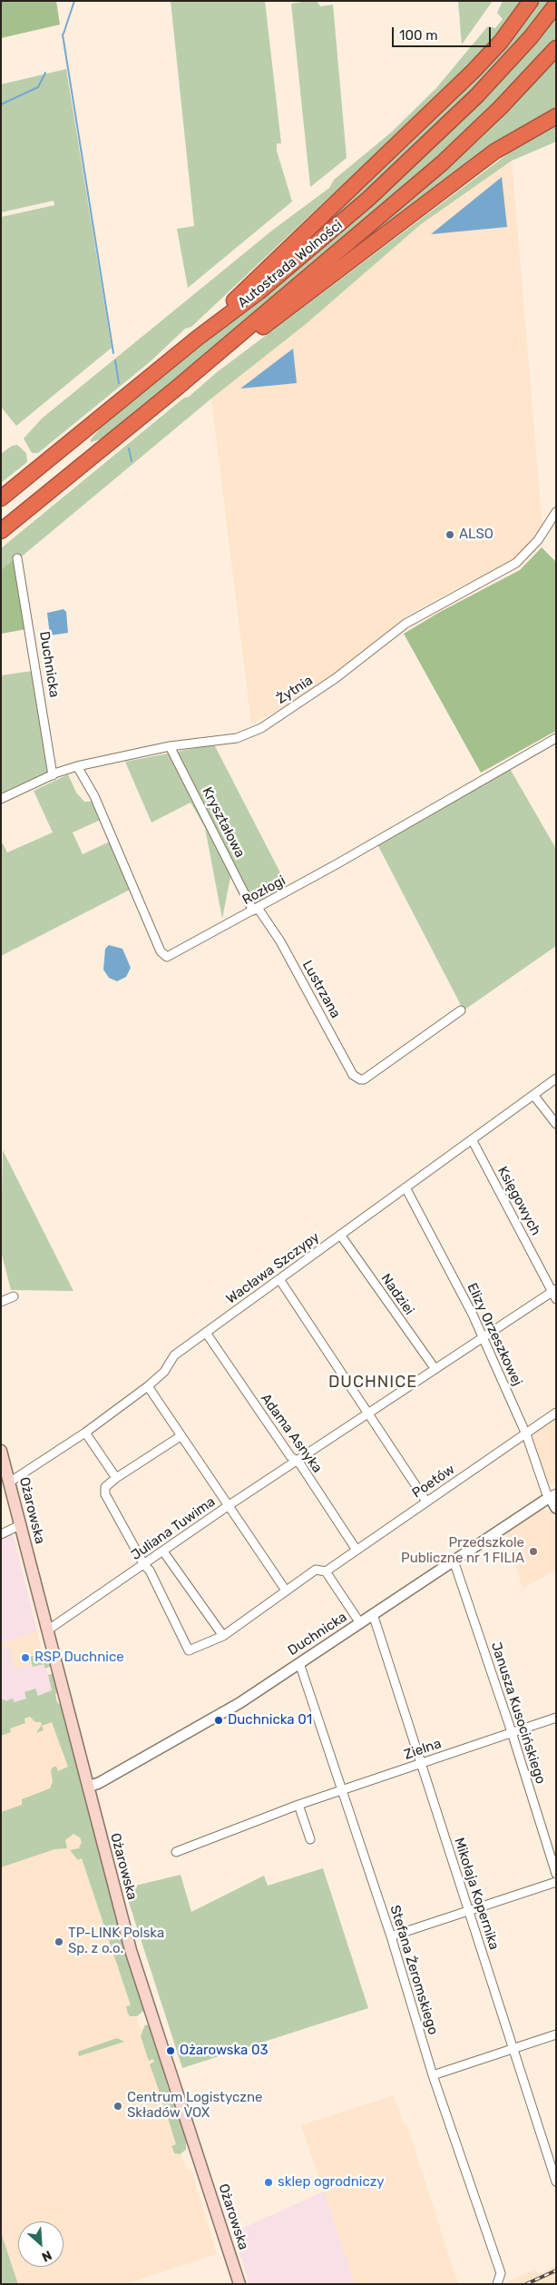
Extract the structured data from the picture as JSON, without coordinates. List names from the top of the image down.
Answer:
{
  "streets": {
    "highway": ["Autostrada Wolności"],
    "main road": ["Ożarowska"],
    "street": [
      "Duchnicka",
      "Żytnia",
      "Kryształowa",
      "Rozłogi",
      "Lustrzana",
      "Księgowych",
      "Wacława Szczypy",
      "Nadziei",
      "Elizy Orzeszkowej",
      "Adama Asnyka",
      "Poetów",
      "Juliana Tuwima",
      "Janusza Kusocińskiego",
      "Zielna",
      "Mikołaja Kopernika",
      "Stefana Żeromskiego"
    ]
  },
  "crossings": [
    ["Duchnicka", "Żytnia"],
    ["Duchnicka", "Elizy Orzeszkowej"],
    ["Duchnicka", "Ożarowska"],
    ["Duchnicka", "Janusza Kusocińskiego"],
    ["Duchnicka", "Mikołaja Kopernika"],
    ["Duchnicka", "Stefana Żeromskiego"],
    ["Żytnia", "Kryształowa"],
    ["Żytnia", "Rozłogi"],
    ["Kryształowa", "Rozłogi"],
    ["Kryształowa", "Lustrzana"],
    ["Rozłogi", "Lustrzana"],
    ["Księgowych", "Wacława Szczypy"],
    ["Wacława Szczypy", "Nadziei"],
    ["Wacława Szczypy", "Elizy Orzeszkowej"],
    ["Wacława Szczypy", "Adama Asnyka"],
    ["Wacława Szczypy", "Ożarowska"],
    ["Elizy Orzeszkowej", "Poetów"],
    ["Adama Asnyka", "Poetów"],
    ["Ożarowska", "Juliana Tuwima"],
    ["Janusza Kusocińskiego", "Zielna"],
    ["Zielna", "Mikołaja Kopernika"],
    ["Zielna", "Stefana Żeromskiego"]
  ],
  "districts": ["DUCHNICE"],
  "places": [
    "ALSO",
    "Przedszkole Publiczne nr 1 FILIA",
    "RSP Duchnice",
    "Duchnicka 01",
    "TP-LINK Polska Sp. z o.o.",
    "Ożarowska 03",
    "Centrum Logistyczne Składów VOX",
    "sklep ogrodniczy"
  ],
  "scale_bar": "100 m",
  "north": "bottom right"
}
